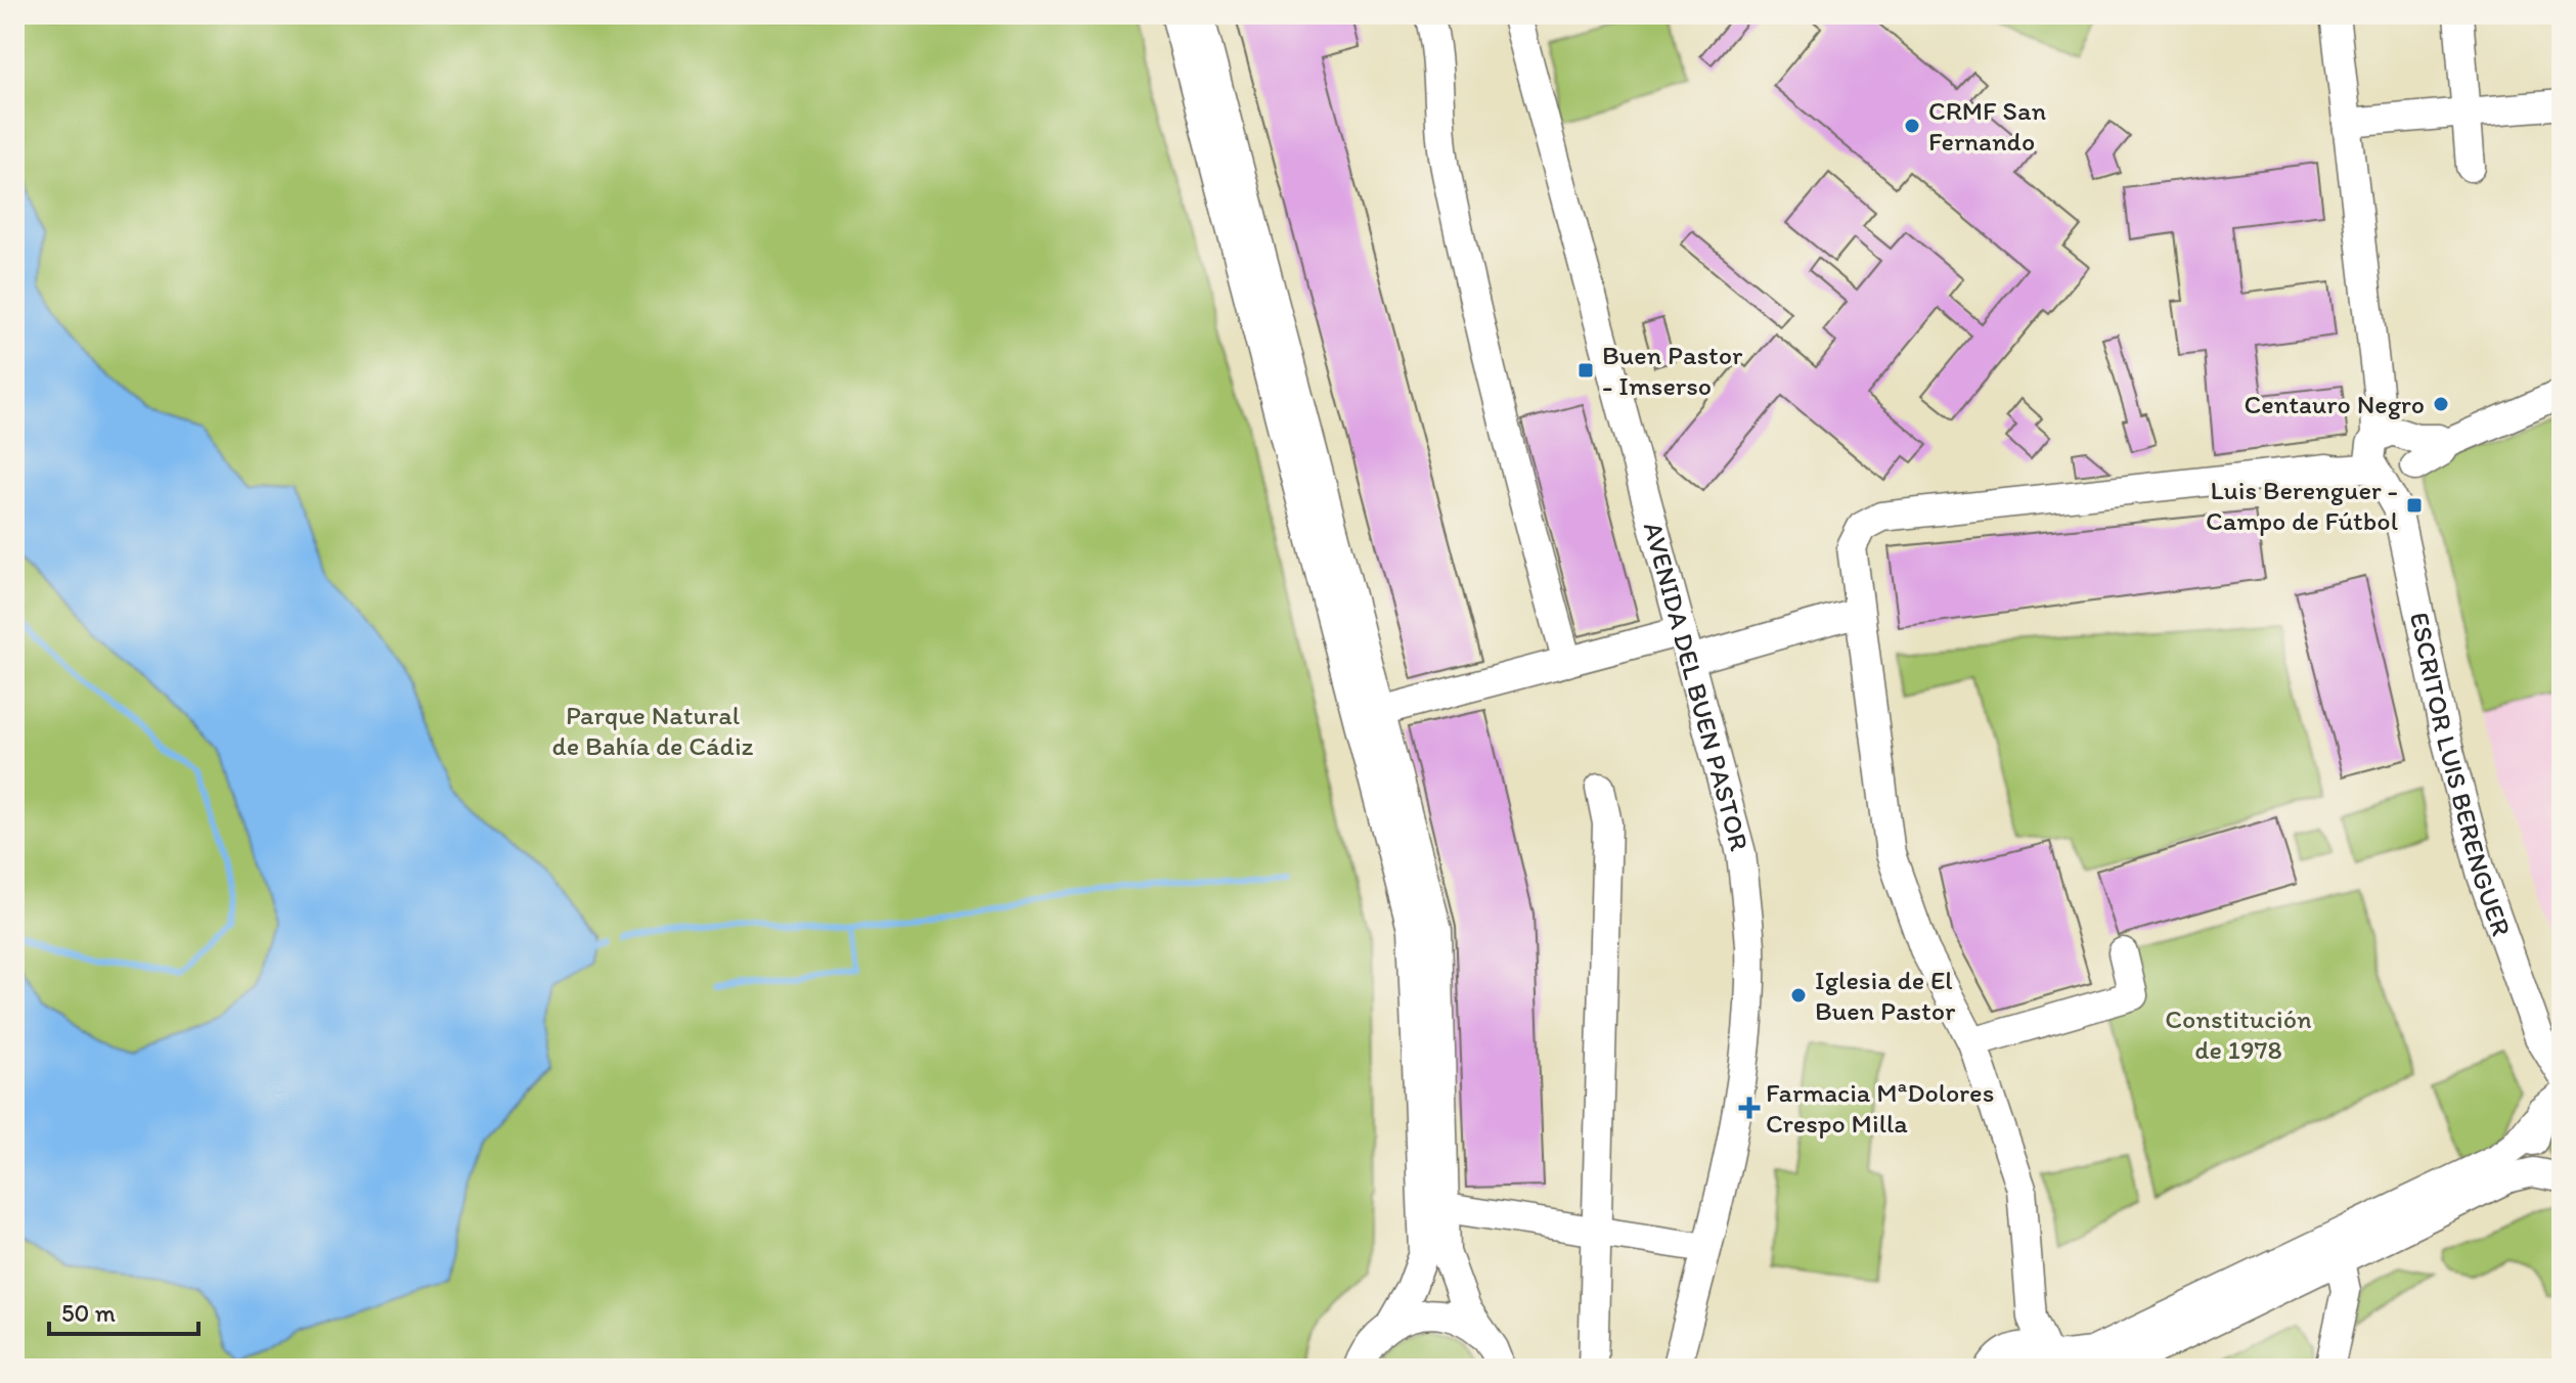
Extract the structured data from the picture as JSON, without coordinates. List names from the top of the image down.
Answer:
{
  "streets": {
    "street": ["AVENIDA DEL BUEN PASTOR", "ESCRITOR LUIS BERENGUER"]
  },
  "parks": ["Parque Natural de Bahía de Cádiz", "Constitución de 1978"],
  "places": {
    "other": ["CRMF San Fernando", "Centauro Negro", "Iglesia de El Buen Pastor"],
    "transit": ["Buen Pastor - Imserso", "Luis Berenguer - Campo de Fútbol"],
    "health": ["Farmacia MªDolores Crespo Milla"]
  },
  "scale_bar": "50 m"
}
